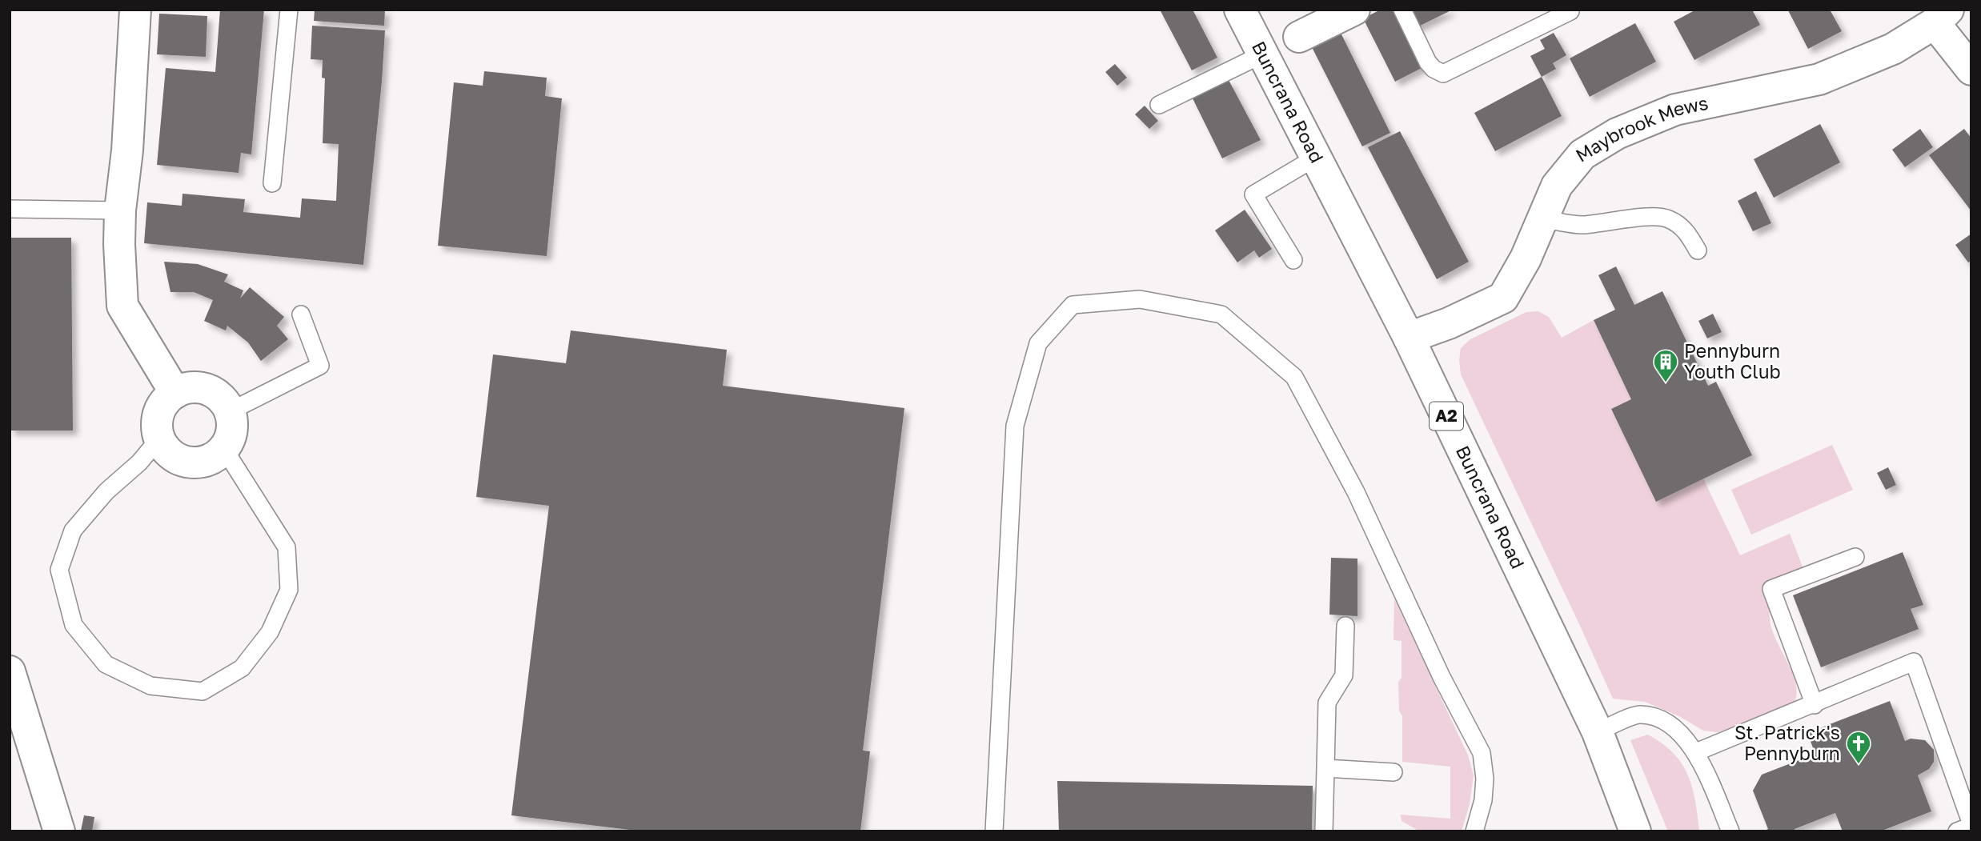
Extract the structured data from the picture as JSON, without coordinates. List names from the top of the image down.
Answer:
{
  "streets": {
    "main road": ["Buncrana Road", "Maybrook Mews", "A2"]
  },
  "crossings": [
    ["Buncrana Road", "Maybrook Mews"]
  ],
  "places": {
    "building": ["Pennyburn Youth Club"],
    "church": ["St. Patrick's Pennyburn"]
  }
}
